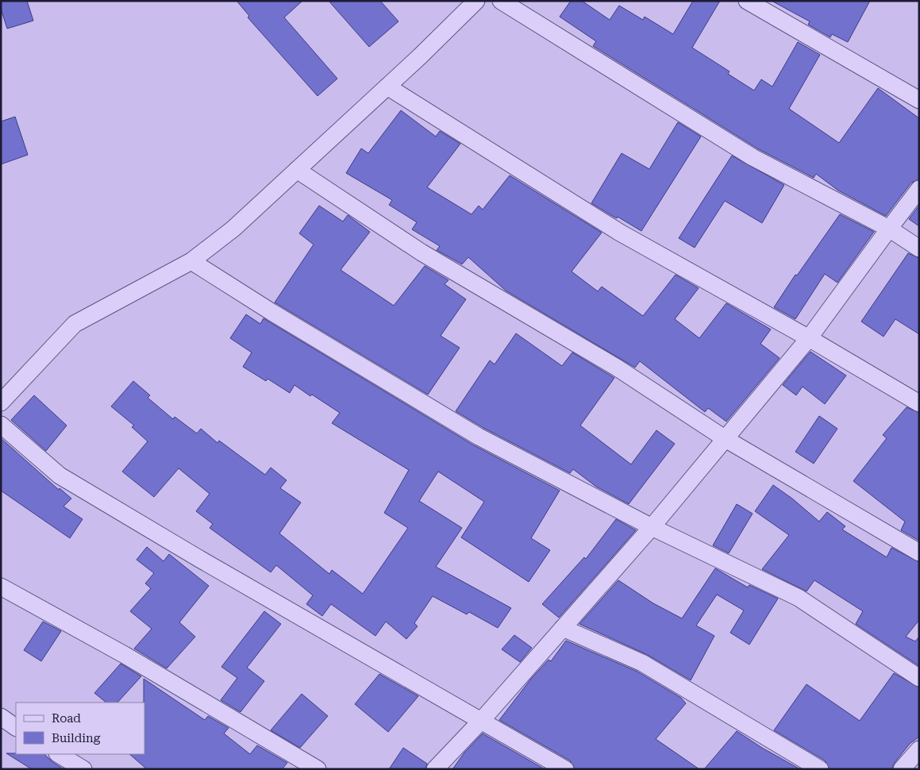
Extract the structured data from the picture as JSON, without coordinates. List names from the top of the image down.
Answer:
{
  "legend": ["Road", "Building"]
}
